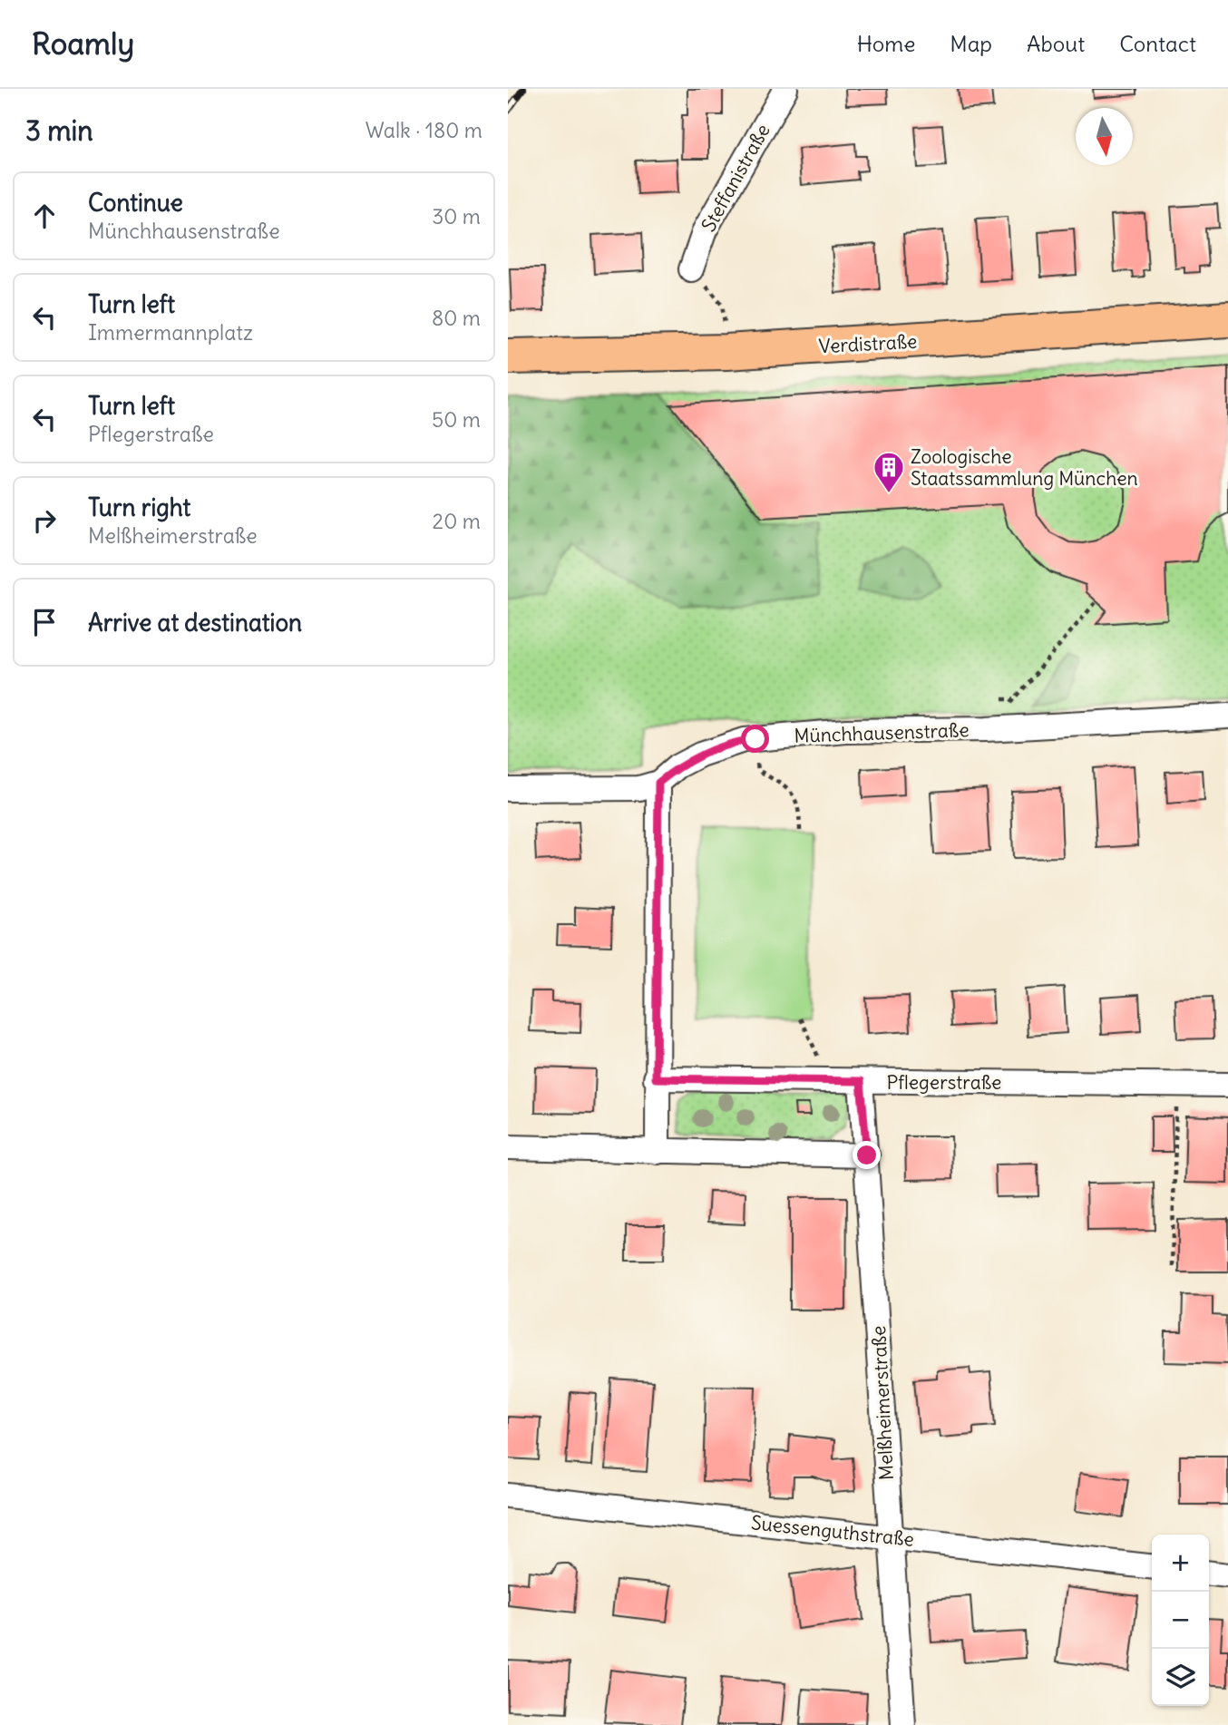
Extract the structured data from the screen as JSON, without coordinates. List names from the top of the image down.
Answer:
{
  "streets": {
    "main road": ["Verdistraße"],
    "street": [
      "Steffanistraße",
      "Münchhausenstraße",
      "Pflegerstraße",
      "Melßheimerstraße",
      "Suessenguthstraße"
    ]
  },
  "crossings": [
    ["Pflegerstraße", "Melßheimerstraße"],
    ["Melßheimerstraße", "Suessenguthstraße"]
  ],
  "places": {
    "building": ["Zoologische Staatssammlung München"]
  },
  "north": "bottom",
  "page": {
    "header": "Roamly",
    "nav": [
      "Home",
      "Map",
      "About",
      "Contact"
    ],
    "heading": ["3 min", "Walk · 180 m"],
    "list": [
      ["Continue", "Münchhausenstraße", "30 m"],
      ["Turn left", "Immermannplatz", "80 m"],
      ["Turn left", "Pflegerstraße", "50 m"],
      ["Turn right", "Melßheimerstraße", "20 m"],
      "Arrive at destination"
    ],
    "map_buttons": ["+", "−"]
  }
}
